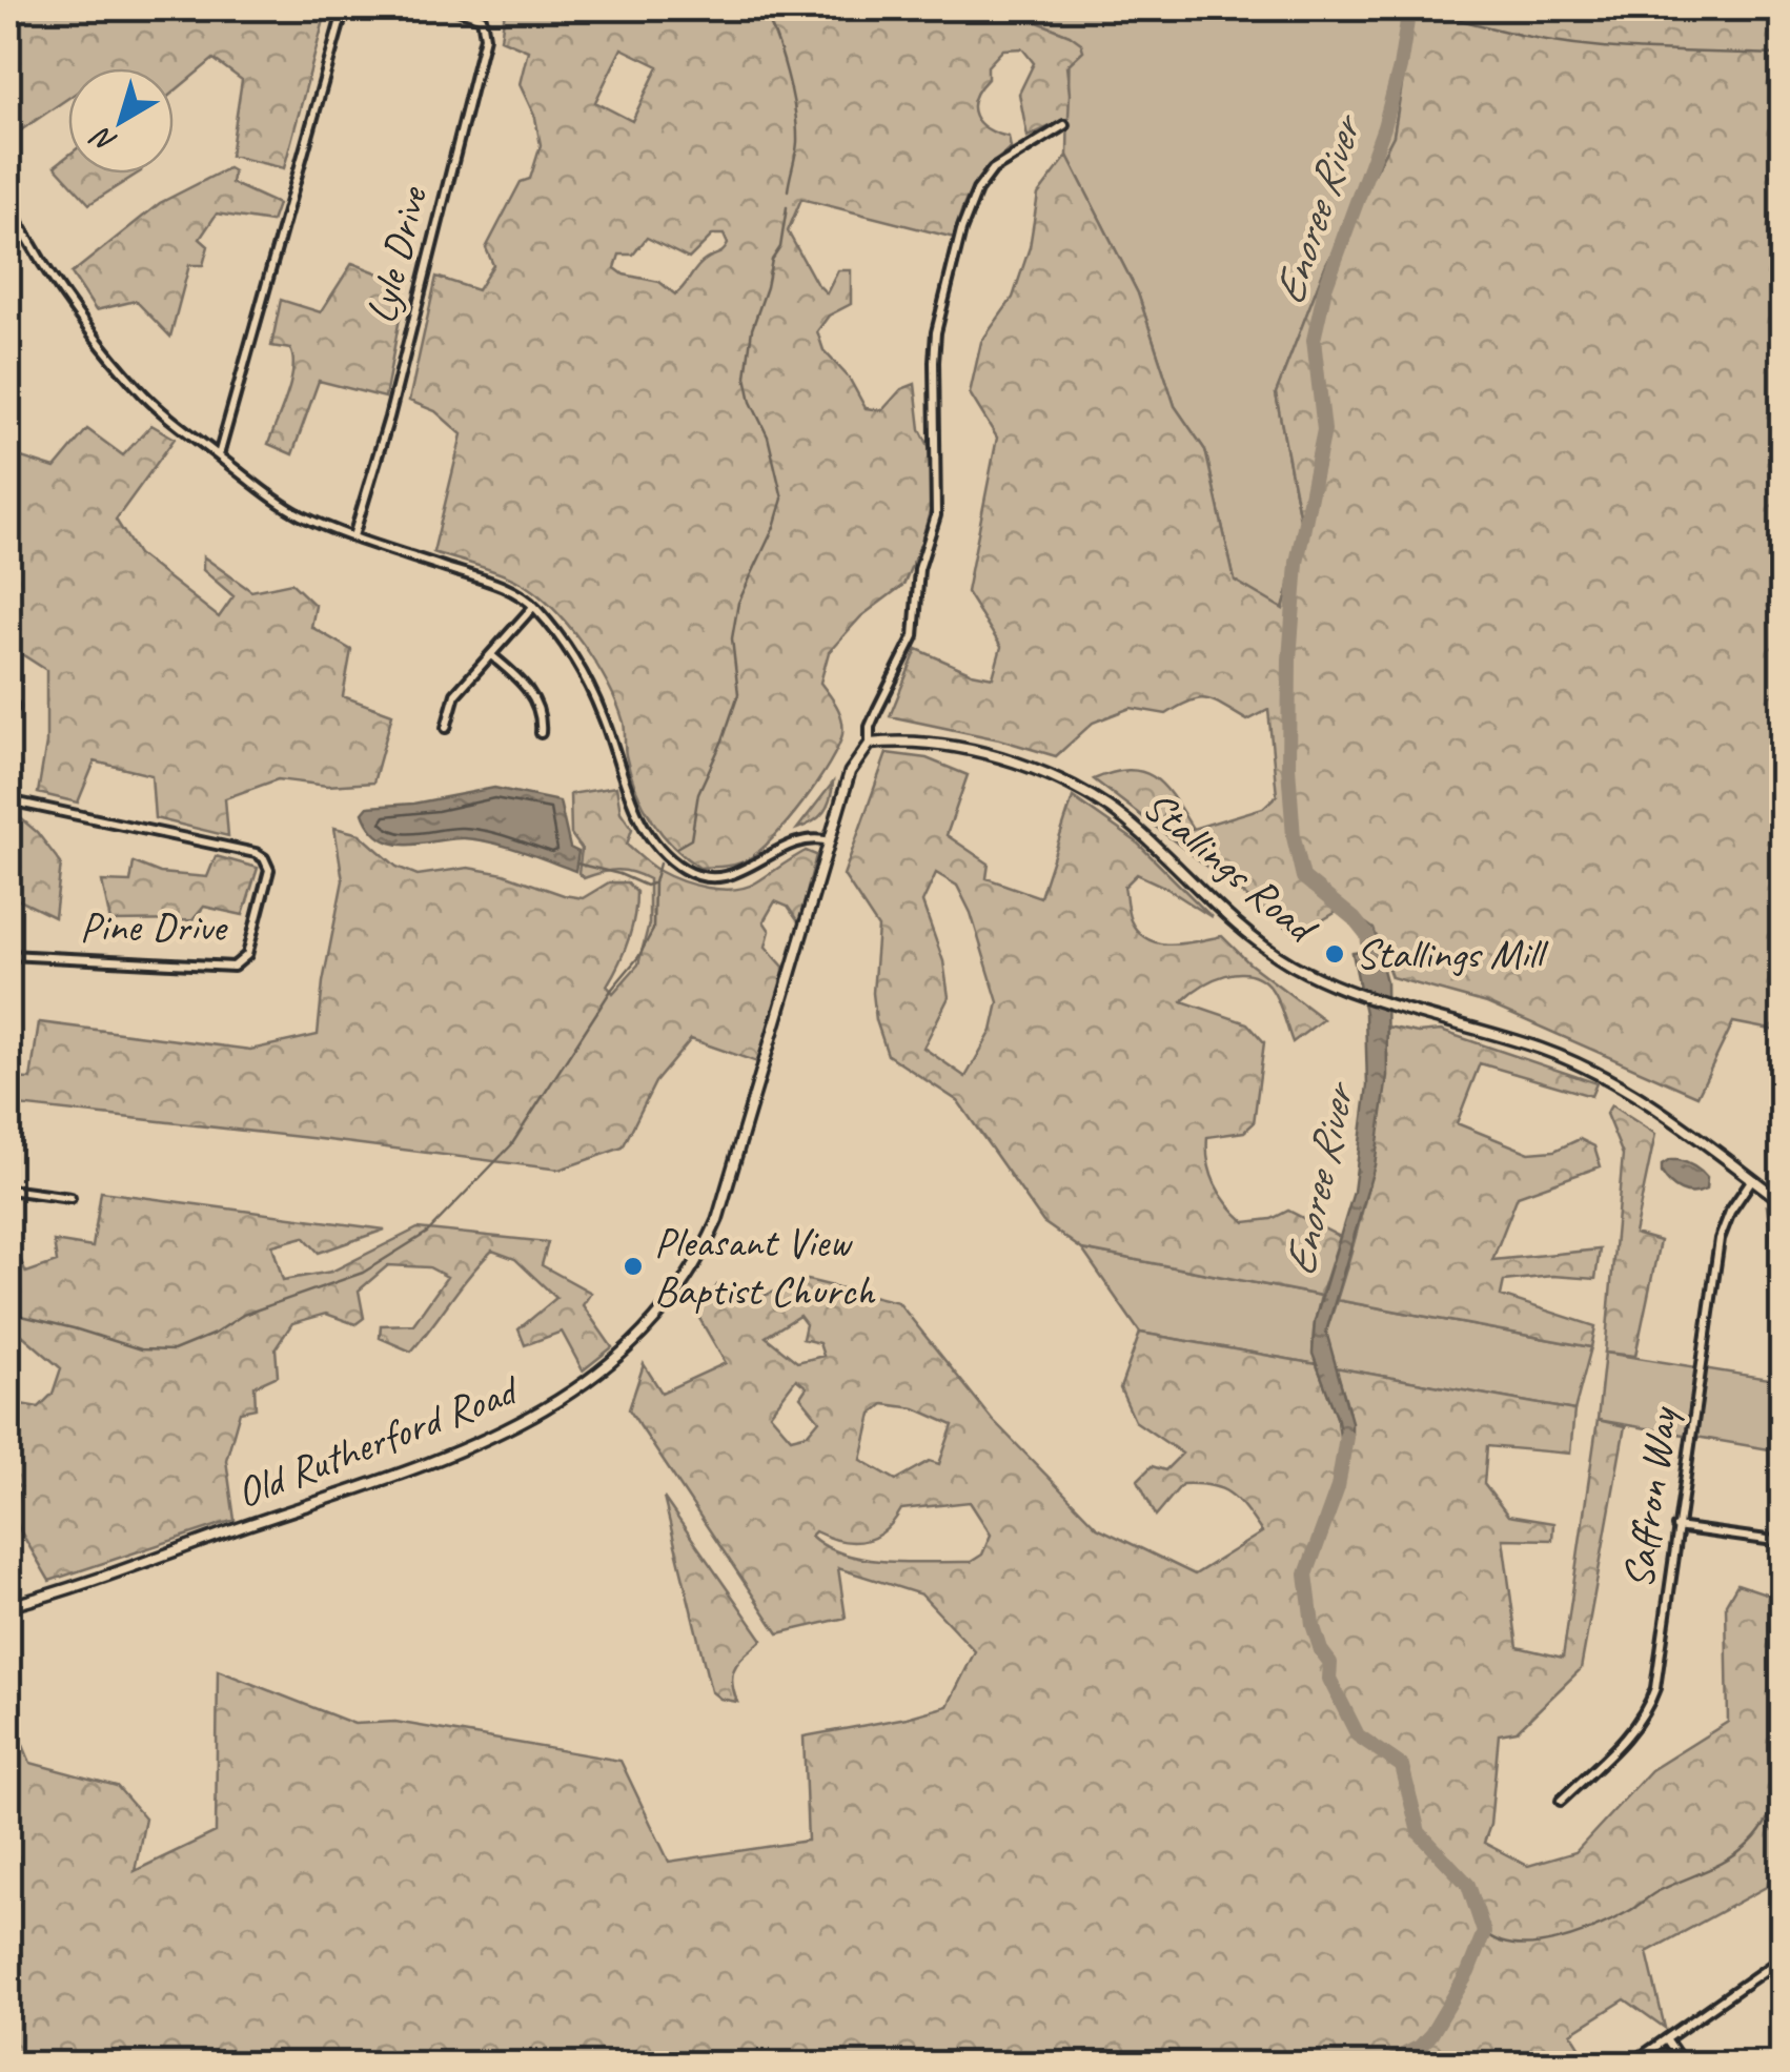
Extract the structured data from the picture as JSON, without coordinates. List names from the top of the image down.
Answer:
{
  "streets": {
    "street": [
      "Lyle Drive",
      "Stallings Road",
      "Pine Drive",
      "Old Rutherford Road",
      "Saffron Way"
    ]
  },
  "crossings": [
    ["Stallings Road", "Old Rutherford Road"],
    ["Stallings Road", "Saffron Way"]
  ],
  "water": ["Enoree River"],
  "places": ["Stallings Mill", "Pleasant View Baptist Church"],
  "north": "bottom left"
}
